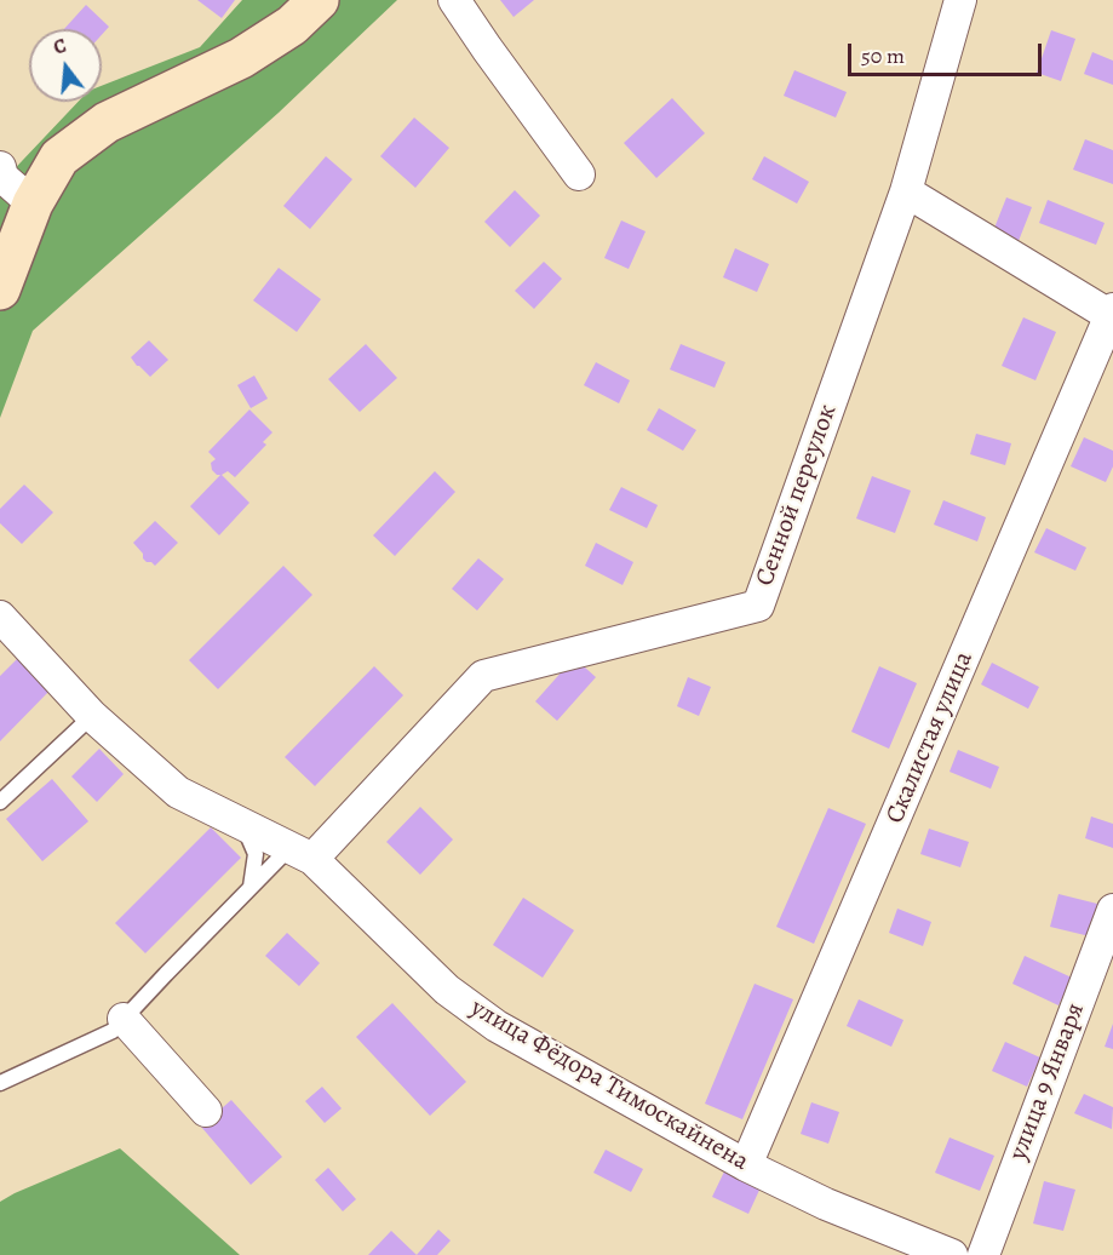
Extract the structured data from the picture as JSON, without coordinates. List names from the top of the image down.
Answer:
{
  "streets": {
    "street": [
      "Сенной переулок",
      "Скалистая улица",
      "улица 9 Января",
      "улица Фёдора Тимоскайнена"
    ]
  },
  "crossings": [
    ["Сенной переулок", "улица Фёдора Тимоскайнена"],
    ["Скалистая улица", "улица Фёдора Тимоскайнена"]
  ],
  "scale_bar": "50 m",
  "north": "top"
}
